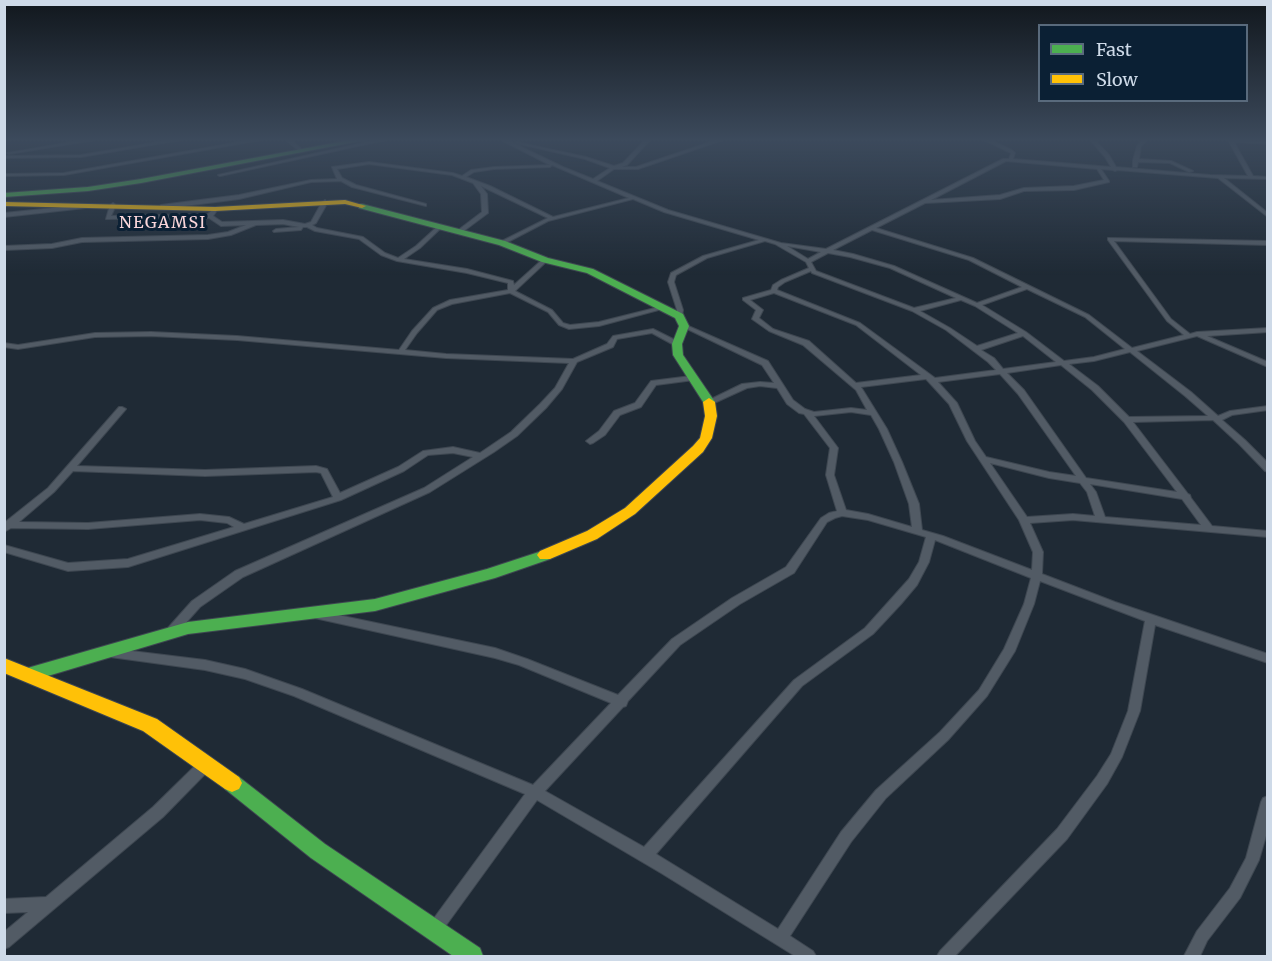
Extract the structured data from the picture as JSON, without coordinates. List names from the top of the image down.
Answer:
{
  "districts": ["NEGAMSI"],
  "legend": ["Fast", "Slow"]
}
